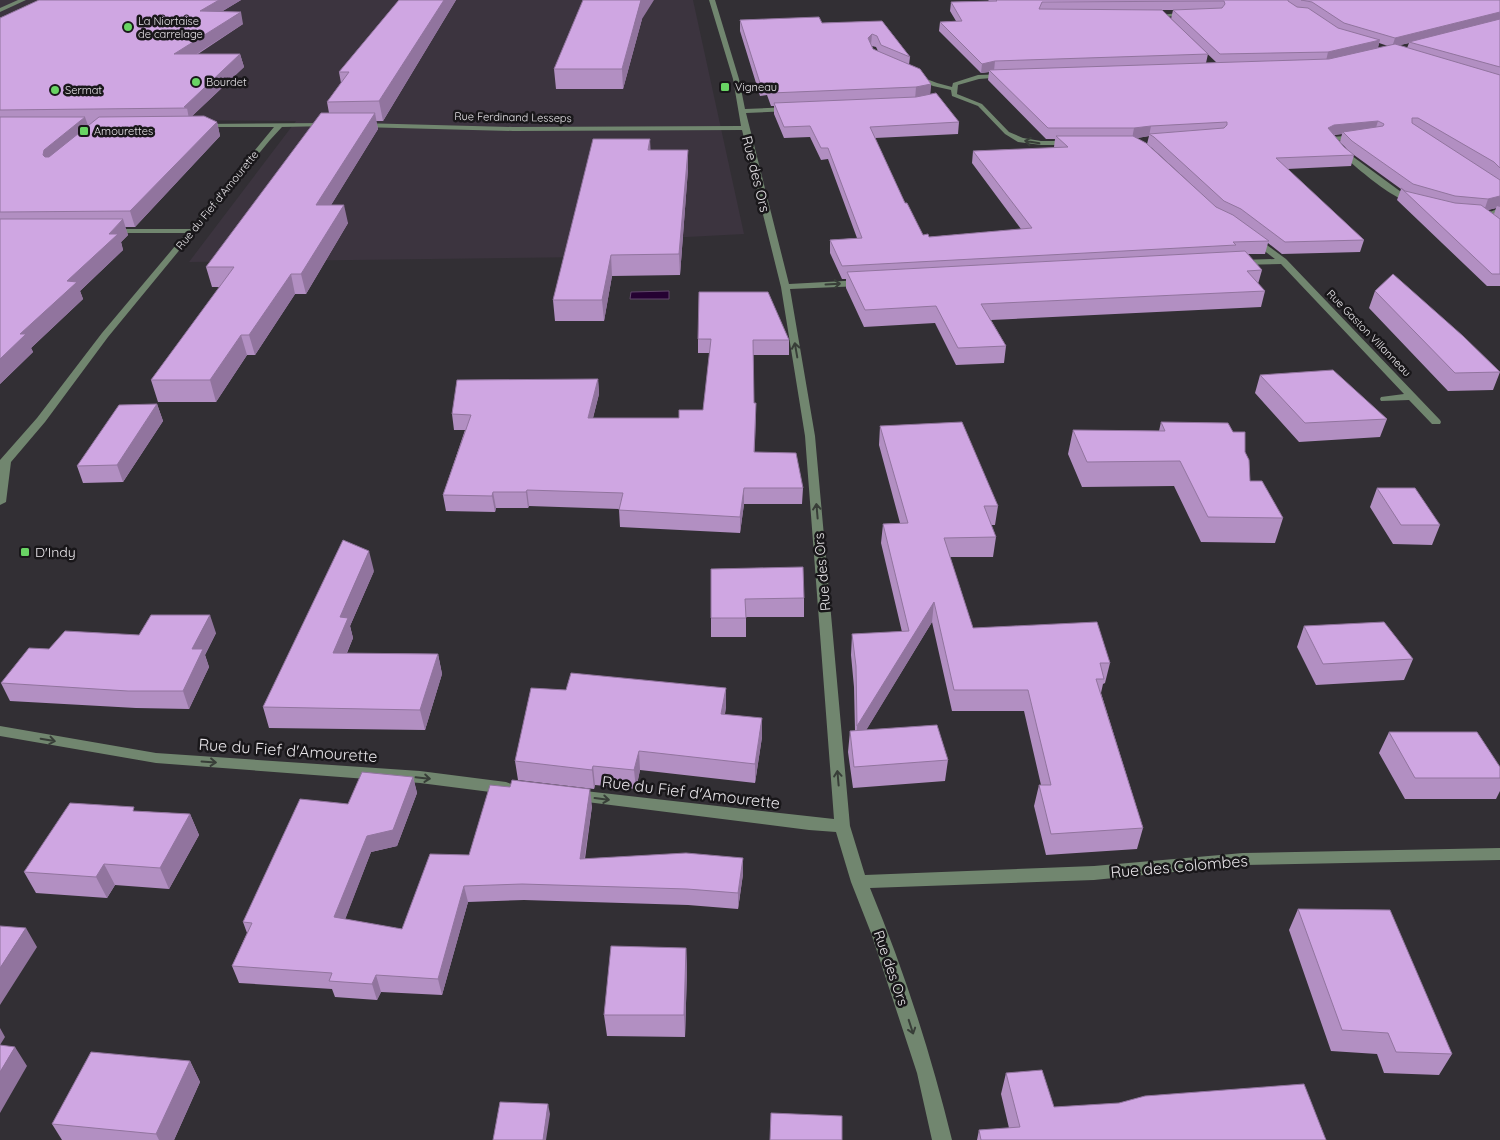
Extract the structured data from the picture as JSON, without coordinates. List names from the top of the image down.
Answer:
{
  "streets": {
    "street": [
      "Rue Ferdinand Lesseps",
      "Rue des Ors",
      "Rue du Fief d'Amourette",
      "Rue Gaston Villanneau",
      "Rue des Colombes"
    ]
  },
  "crossings": [
    ["Rue Ferdinand Lesseps", "Rue des Ors"],
    ["Rue des Ors", "Rue du Fief d'Amourette"],
    ["Rue des Ors", "Rue des Colombes"]
  ],
  "one_way": ["Rue du Fief d'Amourette"],
  "places": {
    "other": ["La Niortaise de carrelage", "Bourdet", "Sermat"],
    "transit": ["Vigneau", "Amourettes", "D'Indy"]
  }
}
